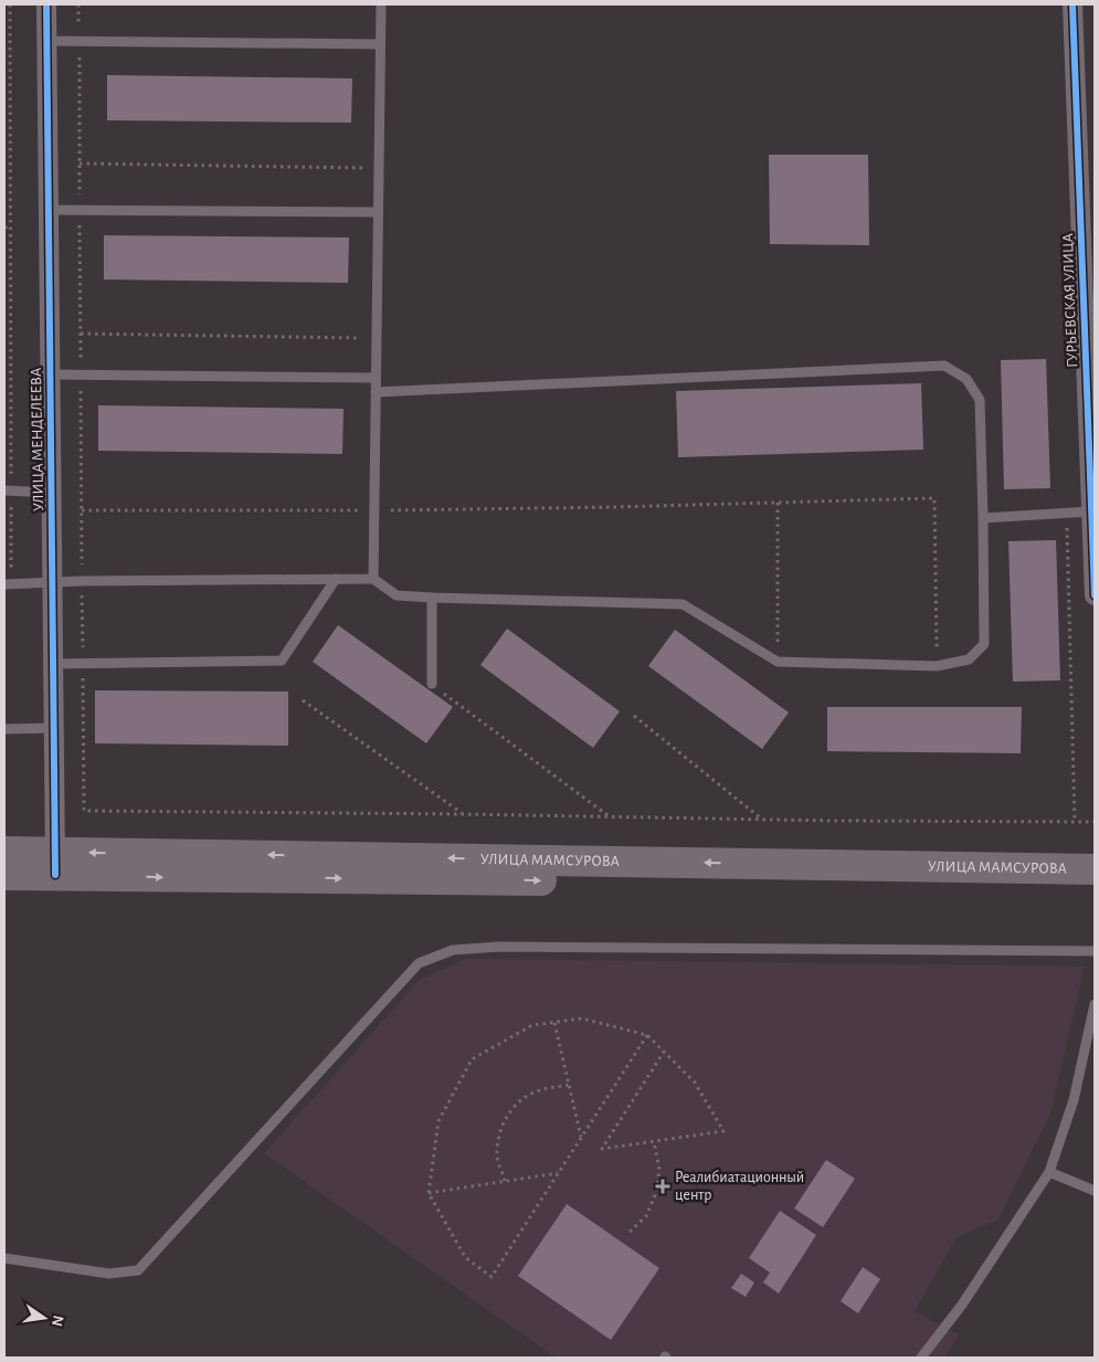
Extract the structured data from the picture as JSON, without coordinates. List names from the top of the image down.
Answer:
{
  "streets": {
    "main road": ["УЛИЦА МАМСУРОВА"],
    "street": ["ГУРЬЕВСКАЯ УЛИЦА", "УЛИЦА МЕНДЕЛЕЕВА"]
  },
  "crossings": [
    ["УЛИЦА МЕНДЕЛЕЕВА", "УЛИЦА МАМСУРОВА"]
  ],
  "places": {
    "health": ["Реалибиатационный центр"]
  },
  "north": "right"
}
